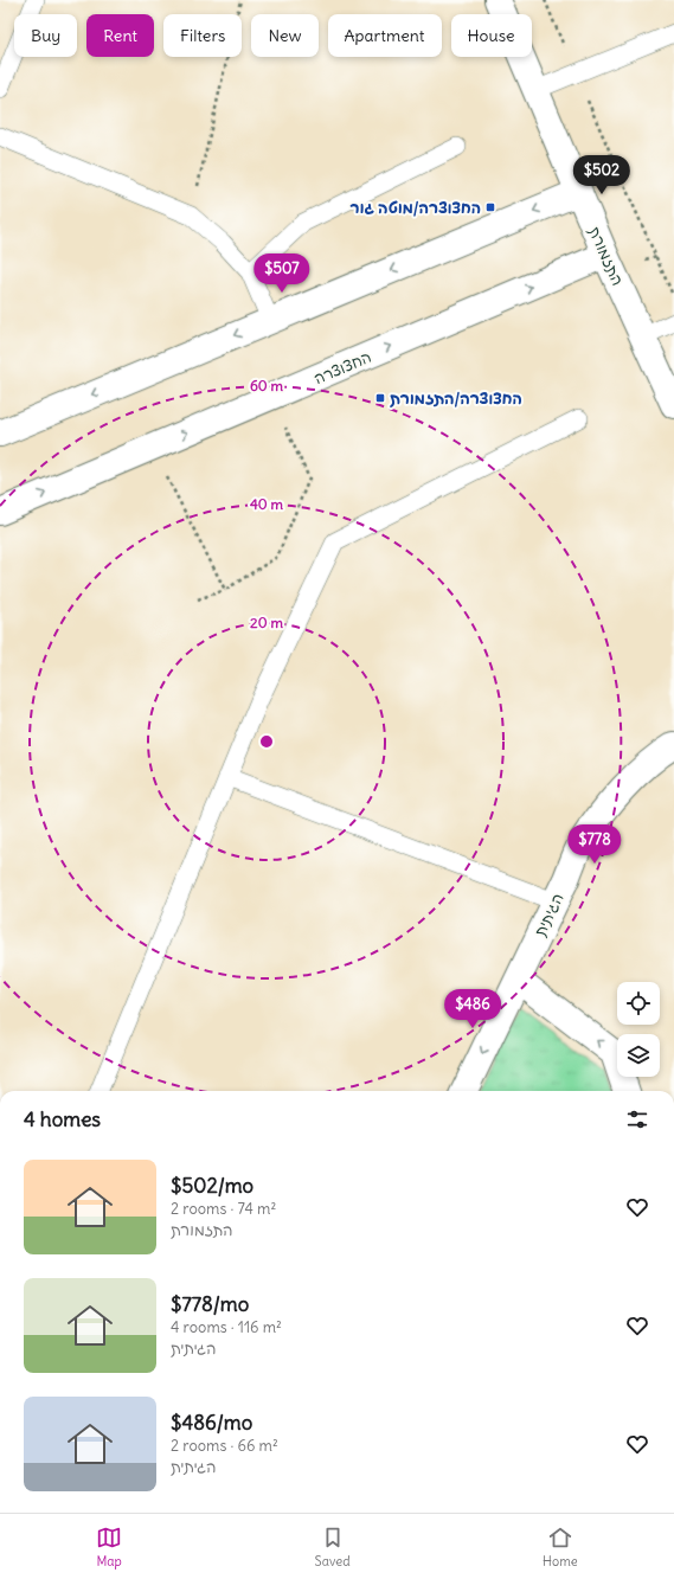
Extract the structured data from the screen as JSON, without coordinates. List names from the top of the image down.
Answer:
{
  "streets": {
    "street": ["התזמורת", "החצוצרה", "הגיתית"]
  },
  "crossings": [
    ["התזמורת", "החצוצרה"]
  ],
  "places": {
    "transit": ["החצוצרה/מוטה גור", "החצוצרה/התזמורת"]
  },
  "page": {
    "chip": [
      "Buy",
      "Rent",
      "Filters",
      "New",
      "Apartment",
      "House"
    ],
    "price": [
      "$502",
      "$507",
      "$778",
      "$486"
    ],
    "heading": "4 homes",
    "list": [
      {
        "name": "$502/mo",
        "note": "2 rooms · 74 m² · התזמורת"
      },
      {
        "name": "$778/mo",
        "note": "4 rooms · 116 m² · הגיתית"
      },
      {
        "name": "$486/mo",
        "note": "2 rooms · 66 m² · הגיתית"
      }
    ],
    "tabs": ["Map", "Saved", "Home"]
  },
  "rings": ["60 m", "40 m", "20 m"]
}
